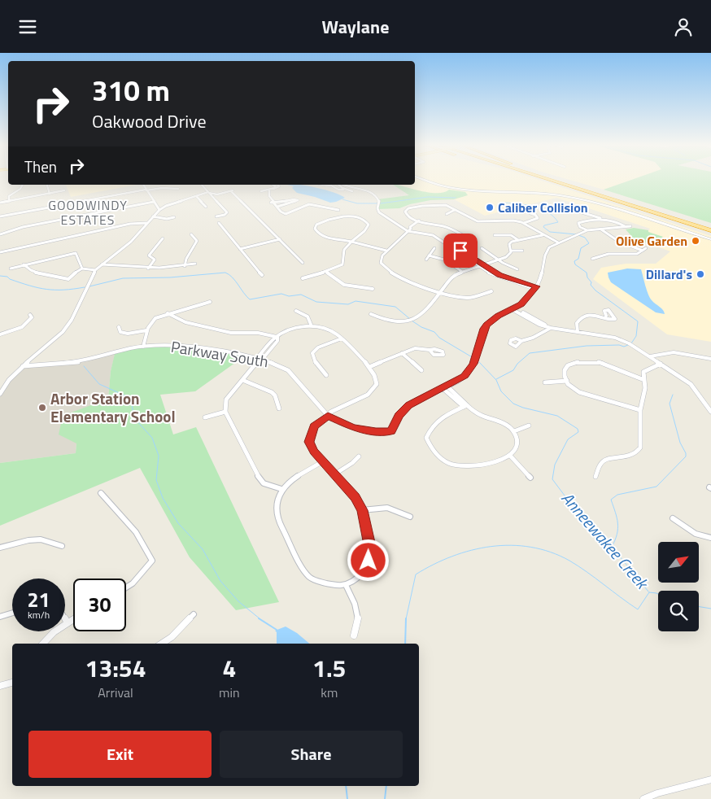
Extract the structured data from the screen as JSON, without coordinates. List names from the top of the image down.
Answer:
{
  "streets": {
    "street": ["Parkway South"]
  },
  "districts": ["GOODWINDY ESTATES"],
  "water": ["Anneewakee Creek"],
  "places": [
    "Caliber Collision",
    "Olive Garden",
    "Dillard's",
    "Arbor Station Elementary School"
  ],
  "north": "top right",
  "page": {
    "header": "Waylane",
    "turn": ["310 m", "Oakwood Drive"],
    "then": "Then",
    "speed": "21 km/h",
    "limit": "30",
    "eta": [
      "13:54",
      "Arrival",
      "4",
      "min",
      "1.5",
      "km"
    ],
    "buttons": ["Exit", "Share"]
  }
}
